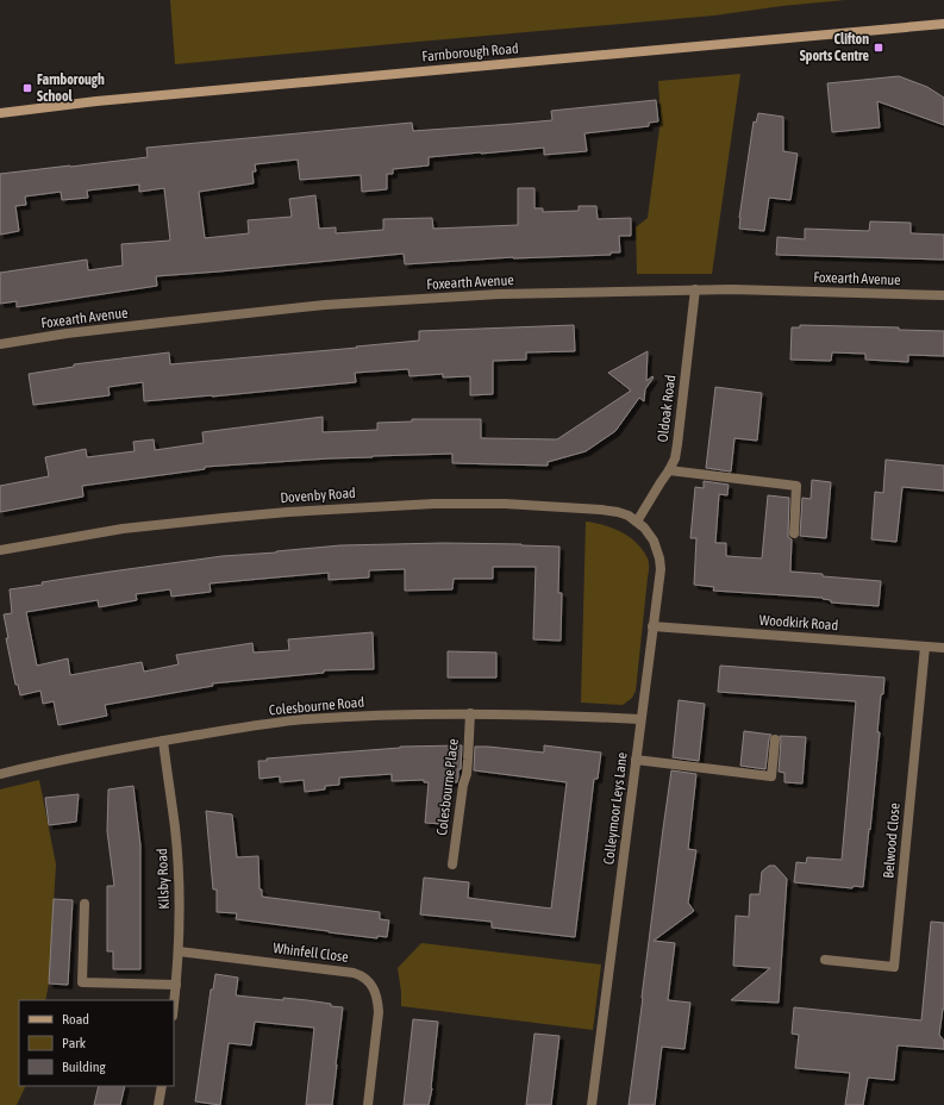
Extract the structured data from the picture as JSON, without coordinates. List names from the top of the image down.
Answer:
{
  "streets": {
    "street": [
      "Farnborough Road",
      "Foxearth Avenue",
      "Oldoak Road",
      "Dovenby Road",
      "Woodkirk Road",
      "Colesbourne Road",
      "Colesbourne Place",
      "Colleymoor Leys Lane",
      "Belwood Close",
      "Kilsby Road",
      "Whinfell Close"
    ]
  },
  "crossings": [
    ["Foxearth Avenue", "Oldoak Road"],
    ["Oldoak Road", "Dovenby Road"],
    ["Oldoak Road", "Colleymoor Leys Lane"],
    ["Dovenby Road", "Colleymoor Leys Lane"],
    ["Woodkirk Road", "Colleymoor Leys Lane"],
    ["Woodkirk Road", "Belwood Close"],
    ["Colesbourne Road", "Colesbourne Place"],
    ["Colesbourne Road", "Colleymoor Leys Lane"],
    ["Colesbourne Road", "Kilsby Road"],
    ["Kilsby Road", "Whinfell Close"]
  ],
  "places": {
    "transit": ["Clifton Sports Centre", "Farnborough School"]
  },
  "legend": ["Road", "Park", "Building"]
}
